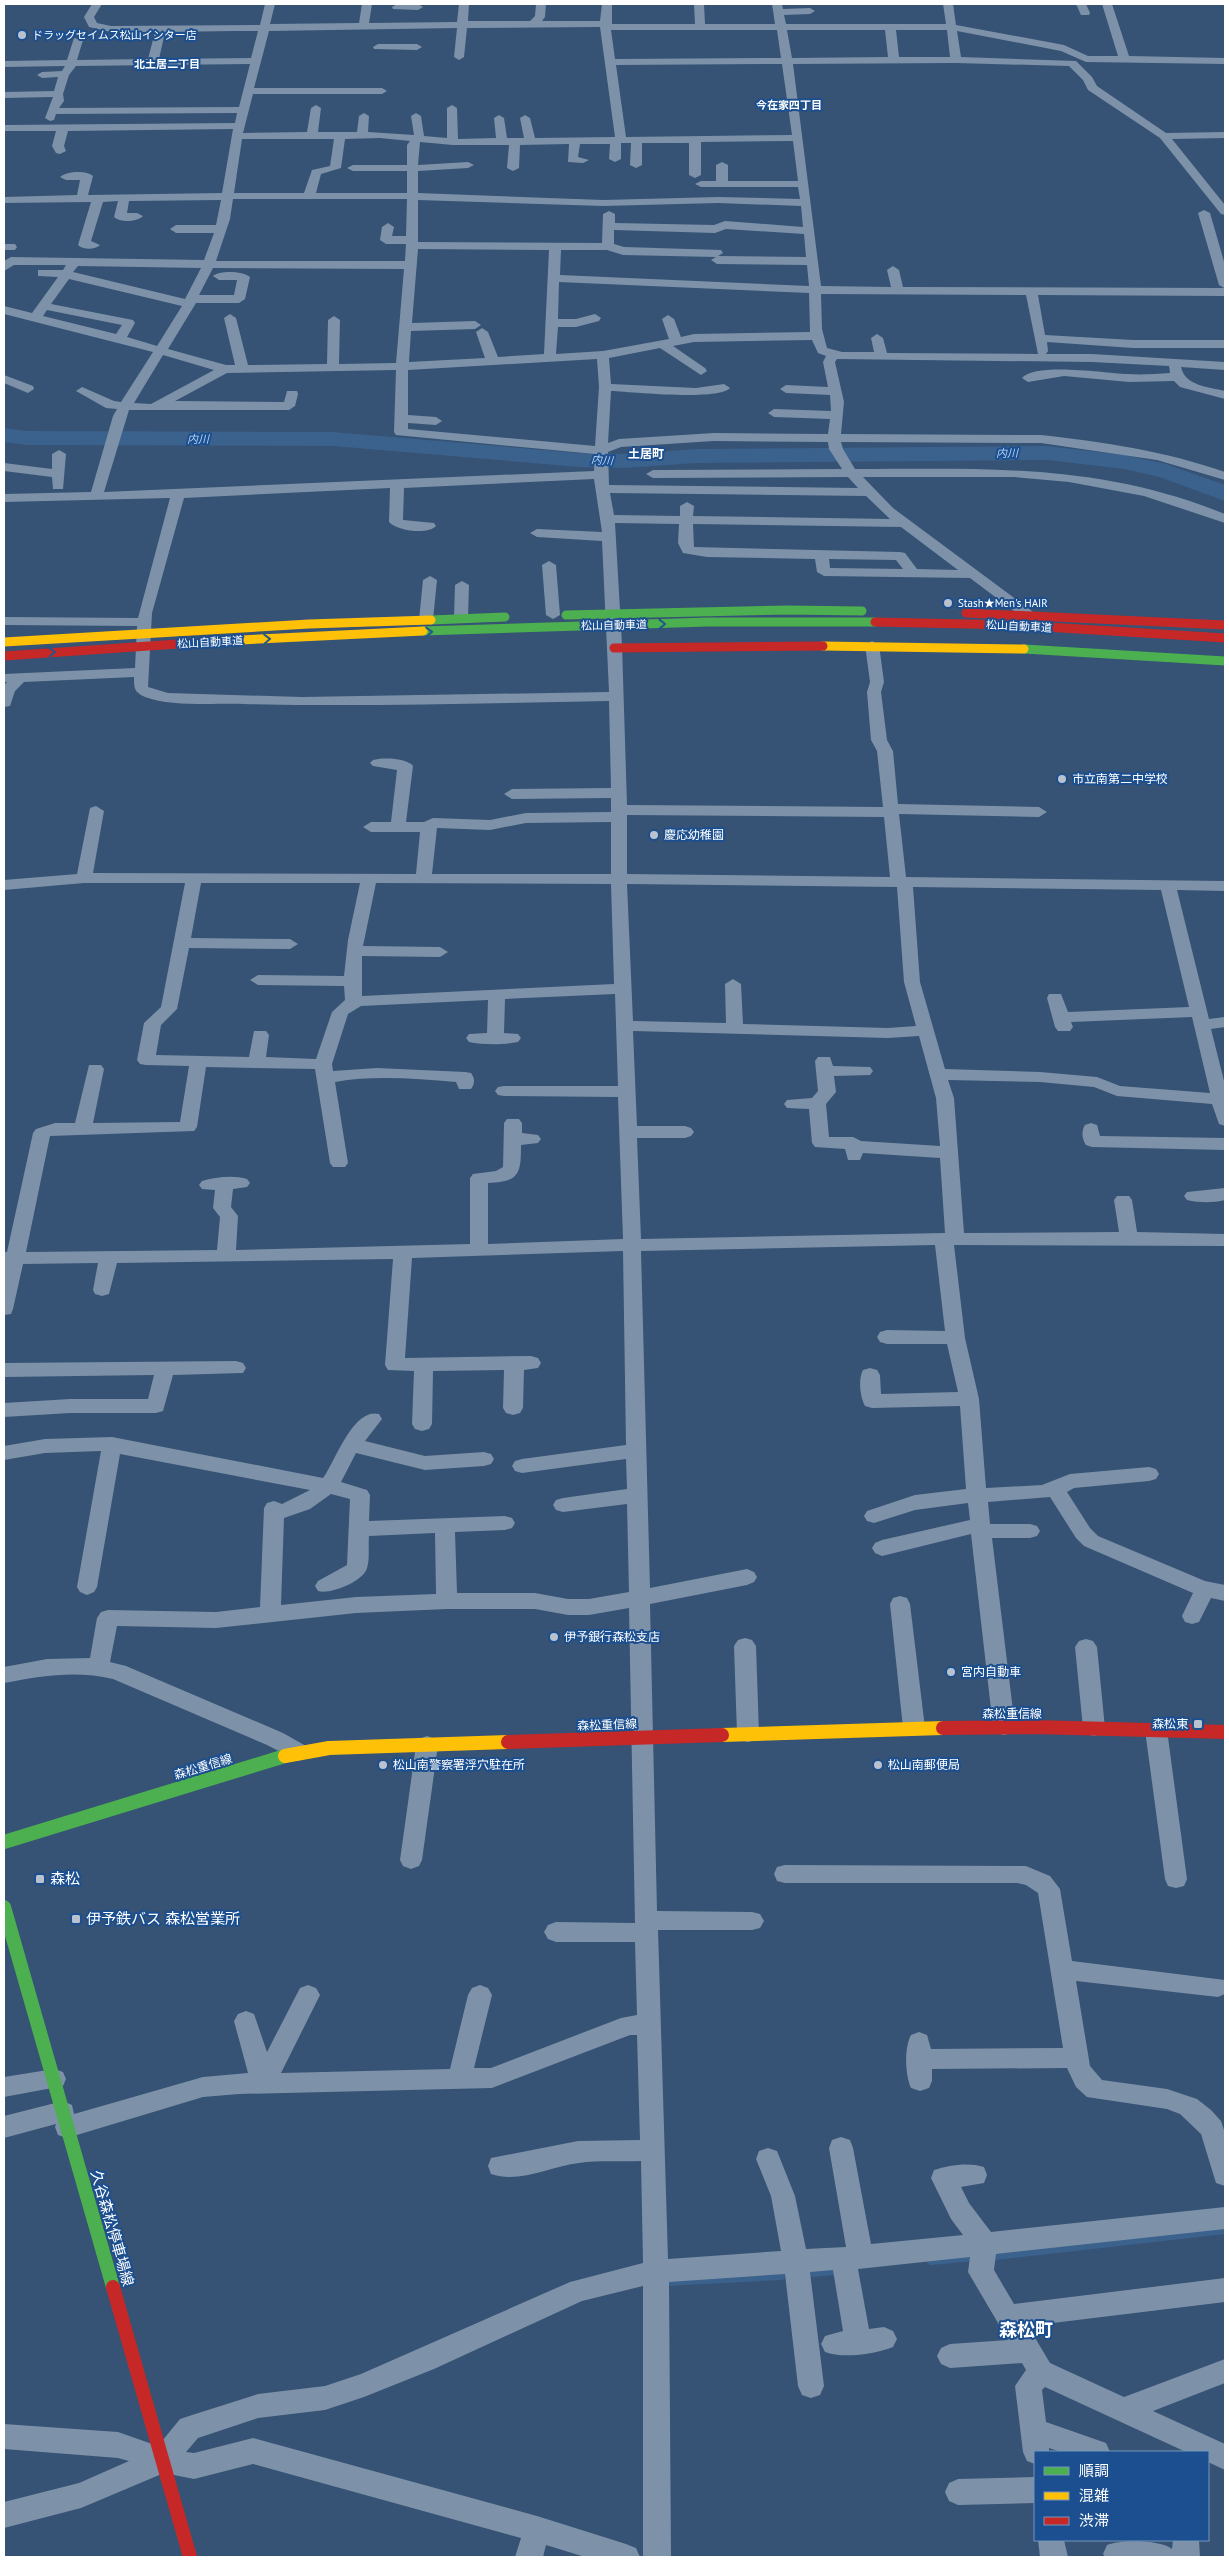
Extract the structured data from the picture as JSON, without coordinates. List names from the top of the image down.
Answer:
{
  "streets": {
    "main road": ["松山自動車道", "森松重信線", "久谷森松停車場線"]
  },
  "districts": [
    "北土居二丁目",
    "今在家四丁目",
    "土居町",
    "森松町"
  ],
  "water": ["内川"],
  "places": {
    "other": [
      "ドラッグセイムス松山インター店",
      "Stash★Men's HAIR",
      "市立南第二中学校",
      "慶応幼稚園",
      "伊予銀行森松支店",
      "宮内自動車",
      "松山南警察署浮穴駐在所",
      "松山南郵便局"
    ],
    "transit": ["森松東", "森松", "伊予鉄バス 森松営業所"]
  },
  "legend": ["順調", "混雑", "渋滞"]
}
